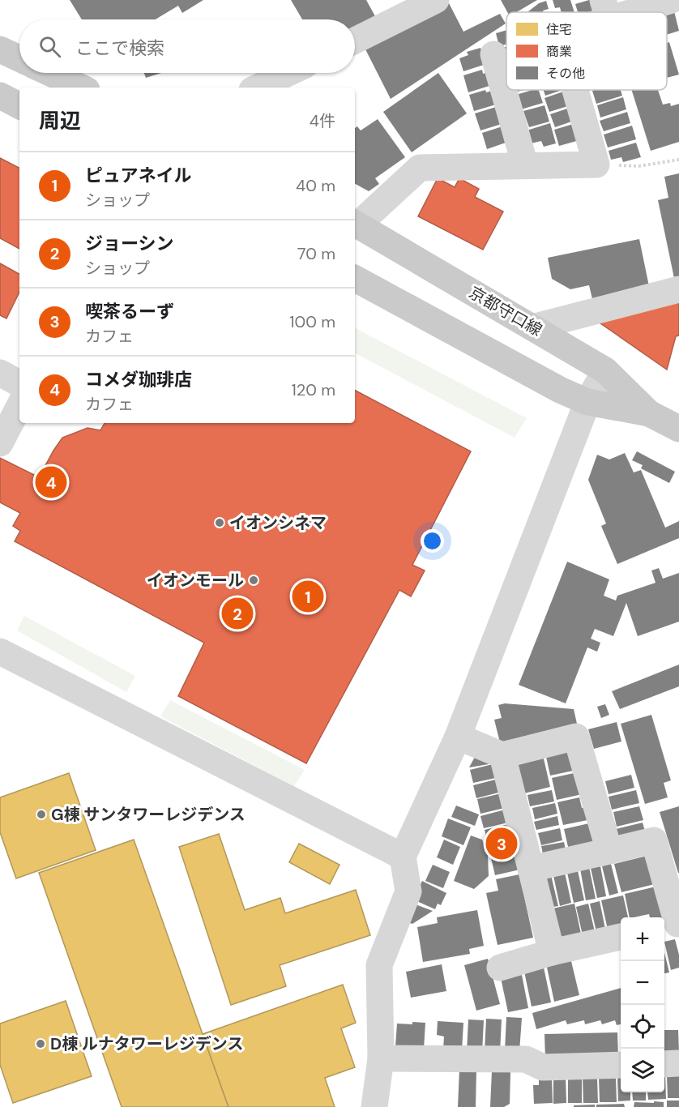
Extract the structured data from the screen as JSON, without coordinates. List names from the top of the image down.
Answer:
{
  "streets": {
    "main road": ["京都守口線"]
  },
  "places": [
    "イオンシネマ",
    "イオンモール",
    "G棟 サンタワーレジデンス",
    "D棟 ルナタワーレジデンス"
  ],
  "legend": ["住宅", "商業", "その他"],
  "page": {
    "search": "ここで検索",
    "heading": ["周辺", "4件"],
    "list": [
      {
        "mark": "1",
        "name": "ピュアネイル",
        "note": "ショップ",
        "value": "40 m"
      },
      {
        "mark": "2",
        "name": "ジョーシン",
        "note": "ショップ",
        "value": "70 m"
      },
      {
        "mark": "3",
        "name": "喫茶るーず",
        "note": "カフェ",
        "value": "100 m"
      },
      {
        "mark": "4",
        "name": "コメダ珈琲店",
        "note": "カフェ",
        "value": "120 m"
      }
    ],
    "pins": [
      "4",
      "1",
      "2",
      "3"
    ],
    "map_buttons": ["+", "−"]
  }
}
